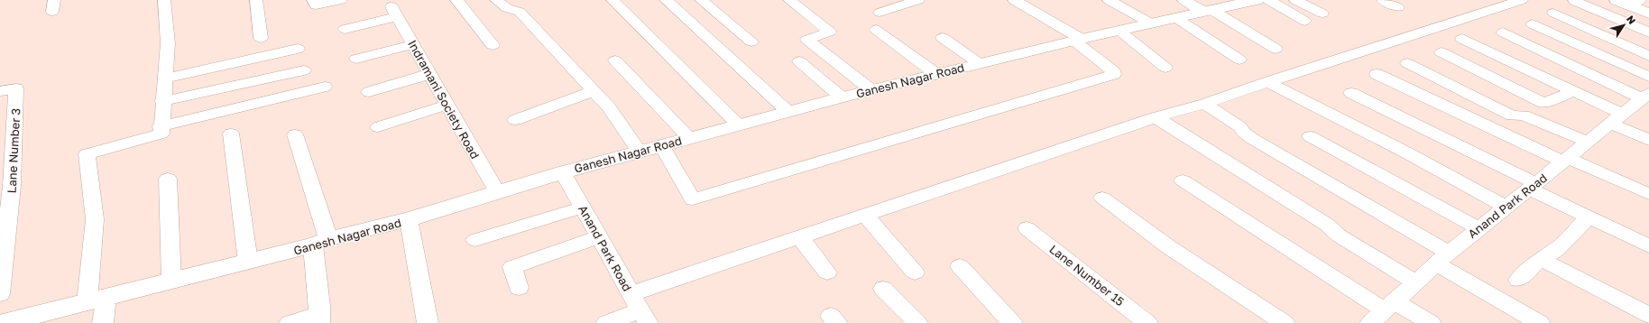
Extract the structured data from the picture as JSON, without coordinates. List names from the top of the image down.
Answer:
{
  "streets": {
    "street": [
      "Ganesh Nagar Road",
      "Indramani Society Road",
      "Lane Number 3",
      "Anand Park Road",
      "Lane Number 15"
    ]
  },
  "crossings": [
    ["Ganesh Nagar Road", "Indramani Society Road"],
    ["Ganesh Nagar Road", "Anand Park Road"]
  ],
  "north": "top right"
}
